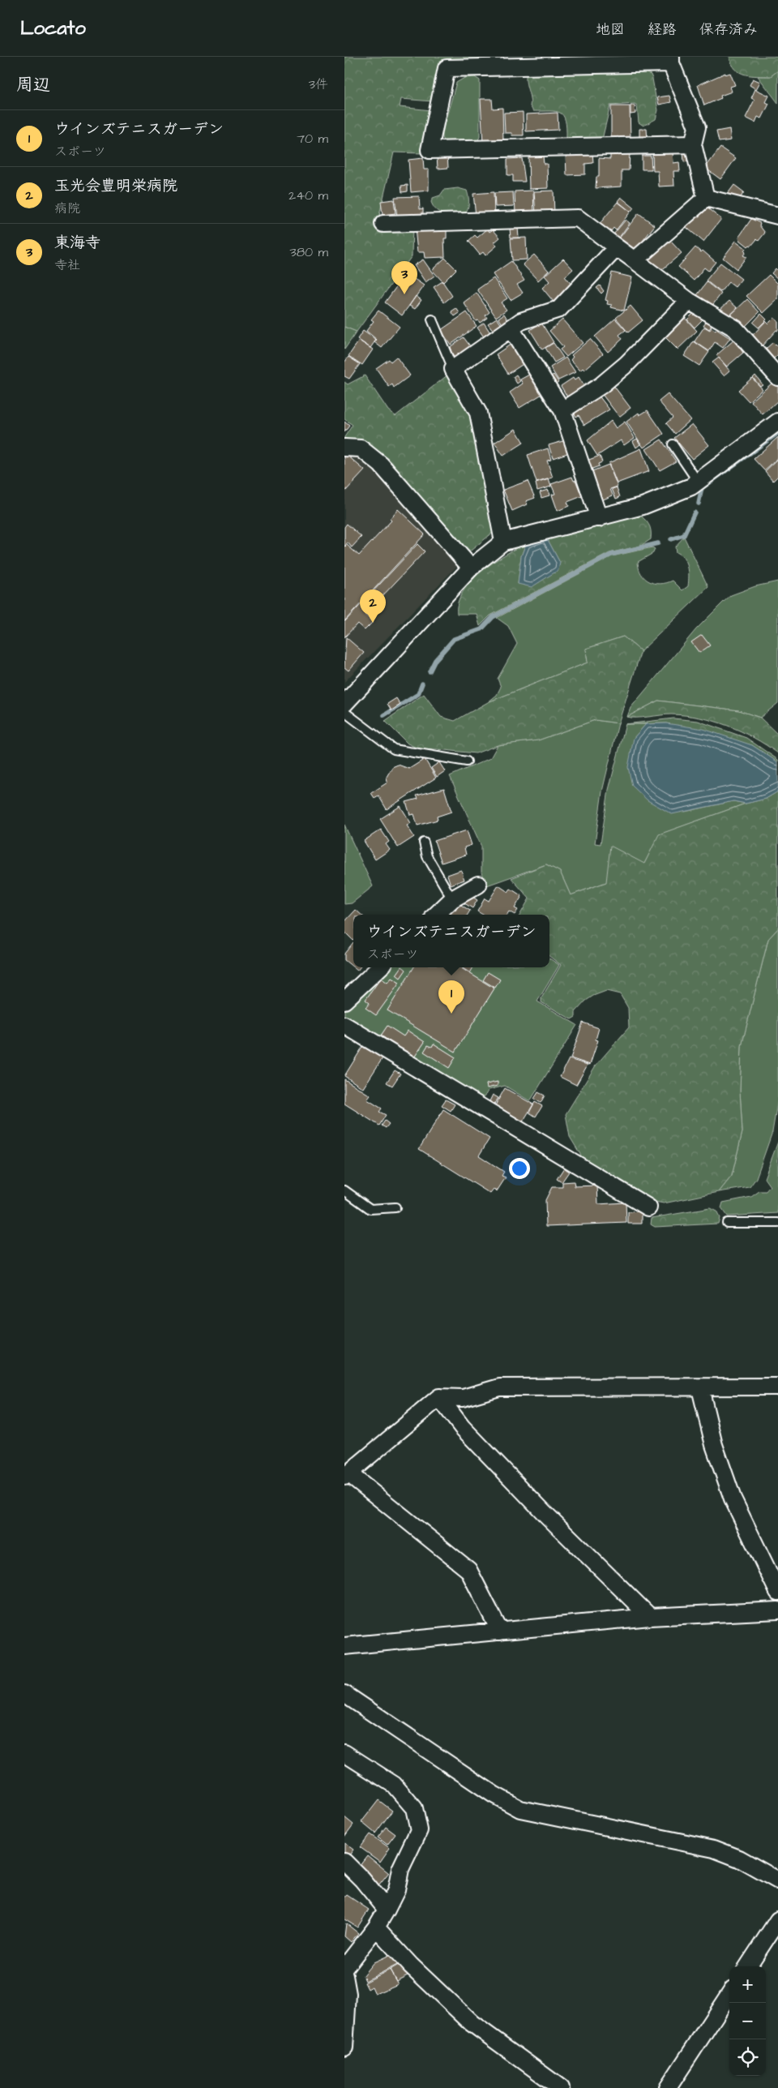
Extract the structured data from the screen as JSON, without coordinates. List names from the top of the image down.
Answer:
{
  "page": {
    "header": "Locato",
    "nav": ["地図", "経路", "保存済み"],
    "heading": ["周辺", "3件"],
    "list": [
      {
        "mark": "1",
        "name": "ウインズテニスガーデン",
        "note": "スポーツ",
        "value": "70 m"
      },
      {
        "mark": "2",
        "name": "玉光会豊明栄病院",
        "note": "病院",
        "value": "240 m"
      },
      {
        "mark": "3",
        "name": "東海寺",
        "note": "寺社",
        "value": "380 m"
      }
    ],
    "pins": ["3", "2", "1"],
    "popup": ["ウインズテニスガーデン", "スポーツ"],
    "map_buttons": ["+", "−"]
  }
}
